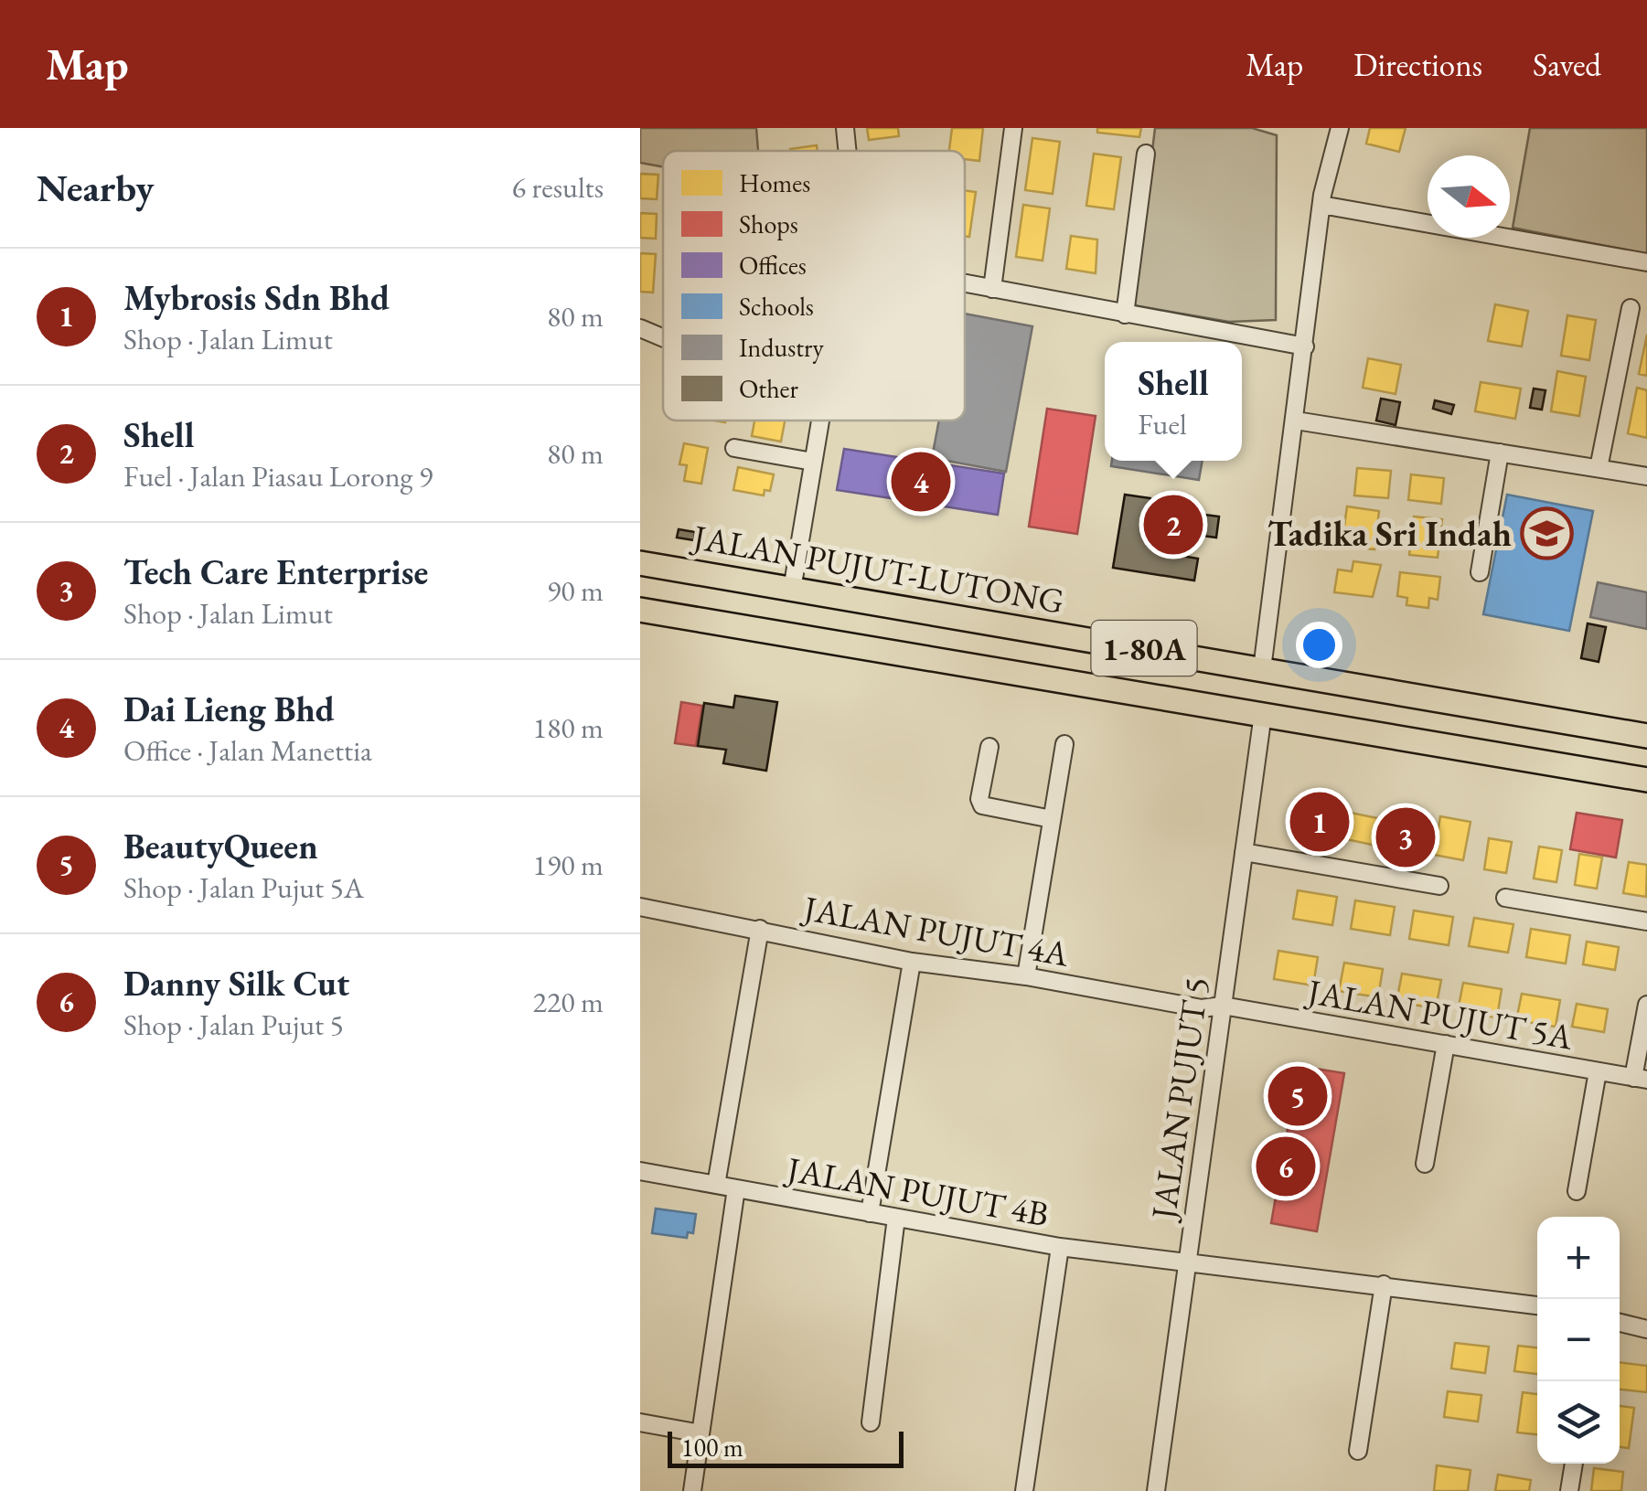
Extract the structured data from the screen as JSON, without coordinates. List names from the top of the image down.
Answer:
{
  "streets": {
    "highway": ["JALAN PUJUT-LUTONG", "1-80A"],
    "street": [
      "JALAN PUJUT 4A",
      "JALAN PUJUT 5A",
      "JALAN PUJUT 5",
      "JALAN PUJUT 4B"
    ]
  },
  "crossings": [
    ["JALAN PUJUT 4A", "JALAN PUJUT 5A"],
    ["JALAN PUJUT 4A", "JALAN PUJUT 5"],
    ["JALAN PUJUT 5A", "JALAN PUJUT 5"],
    ["JALAN PUJUT 5", "JALAN PUJUT 4B"]
  ],
  "places": {
    "school or university": ["Tadika Sri Indah"]
  },
  "legend": [
    "Homes",
    "Shops",
    "Offices",
    "Schools",
    "Industry",
    "Other"
  ],
  "scale_bar": "100 m",
  "north": "right",
  "page": {
    "header": "Map",
    "nav": ["Map", "Directions", "Saved"],
    "heading": ["Nearby", "6 results"],
    "list": [
      {
        "mark": "1",
        "name": "Mybrosis Sdn Bhd",
        "note": "Shop · Jalan Limut",
        "value": "80 m"
      },
      {
        "mark": "2",
        "name": "Shell",
        "note": "Fuel · Jalan Piasau Lorong 9",
        "value": "80 m"
      },
      {
        "mark": "3",
        "name": "Tech Care Enterprise",
        "note": "Shop · Jalan Limut",
        "value": "90 m"
      },
      {
        "mark": "4",
        "name": "Dai Lieng Bhd",
        "note": "Office · Jalan Manettia",
        "value": "180 m"
      },
      {
        "mark": "5",
        "name": "BeautyQueen",
        "note": "Shop · Jalan Pujut 5A",
        "value": "190 m"
      },
      {
        "mark": "6",
        "name": "Danny Silk Cut",
        "note": "Shop · Jalan Pujut 5",
        "value": "220 m"
      }
    ],
    "popup": ["Shell", "Fuel"],
    "pins": [
      "4",
      "2",
      "1",
      "3",
      "5",
      "6"
    ],
    "map_buttons": ["+", "−"],
    "scale": "100 m"
  }
}
